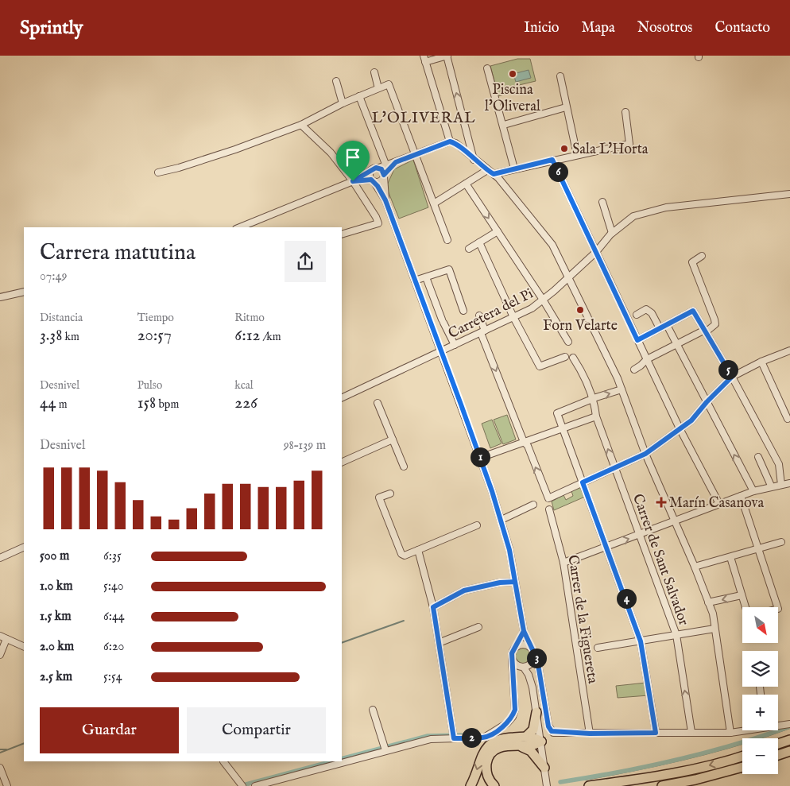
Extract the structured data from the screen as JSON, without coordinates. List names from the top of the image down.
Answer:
{
  "streets": {
    "street": ["Carretera del Pi", "Carrer de Sant Salvador", "Carrer de la Figuereta"]
  },
  "districts": ["L'OLIVERAL"],
  "places": {
    "other": ["Piscina l'Oliveral", "Sala L'Horta", "Forn Velarte"],
    "health": ["Marín Casanova"]
  },
  "north": "bottom right",
  "page": {
    "header": "Sprintly",
    "nav": [
      "Inicio",
      "Mapa",
      "Nosotros",
      "Contacto"
    ],
    "pins": [
      "6",
      "5",
      "1",
      "4",
      "3",
      "2"
    ],
    "heading": ["Carrera matutina", "07:49"],
    "stats": [
      ["Distancia", "3.38 km"],
      ["Tiempo", "20:57"],
      ["Ritmo", "6:12 /km"],
      ["Desnivel", "44 m"],
      ["Pulso", "158 bpm"],
      ["kcal", "226"]
    ],
    "chart": ["Desnivel", "98–139 m"],
    "list": [
      {
        "name": "500 m",
        "note": "6:35"
      },
      {
        "name": "1.0 km",
        "note": "5:40"
      },
      {
        "name": "1.5 km",
        "note": "6:44"
      },
      {
        "name": "2.0 km",
        "note": "6:20"
      },
      {
        "name": "2.5 km",
        "note": "5:54"
      }
    ],
    "map_buttons": ["+", "−"],
    "buttons": ["Guardar", "Compartir"]
  }
}
